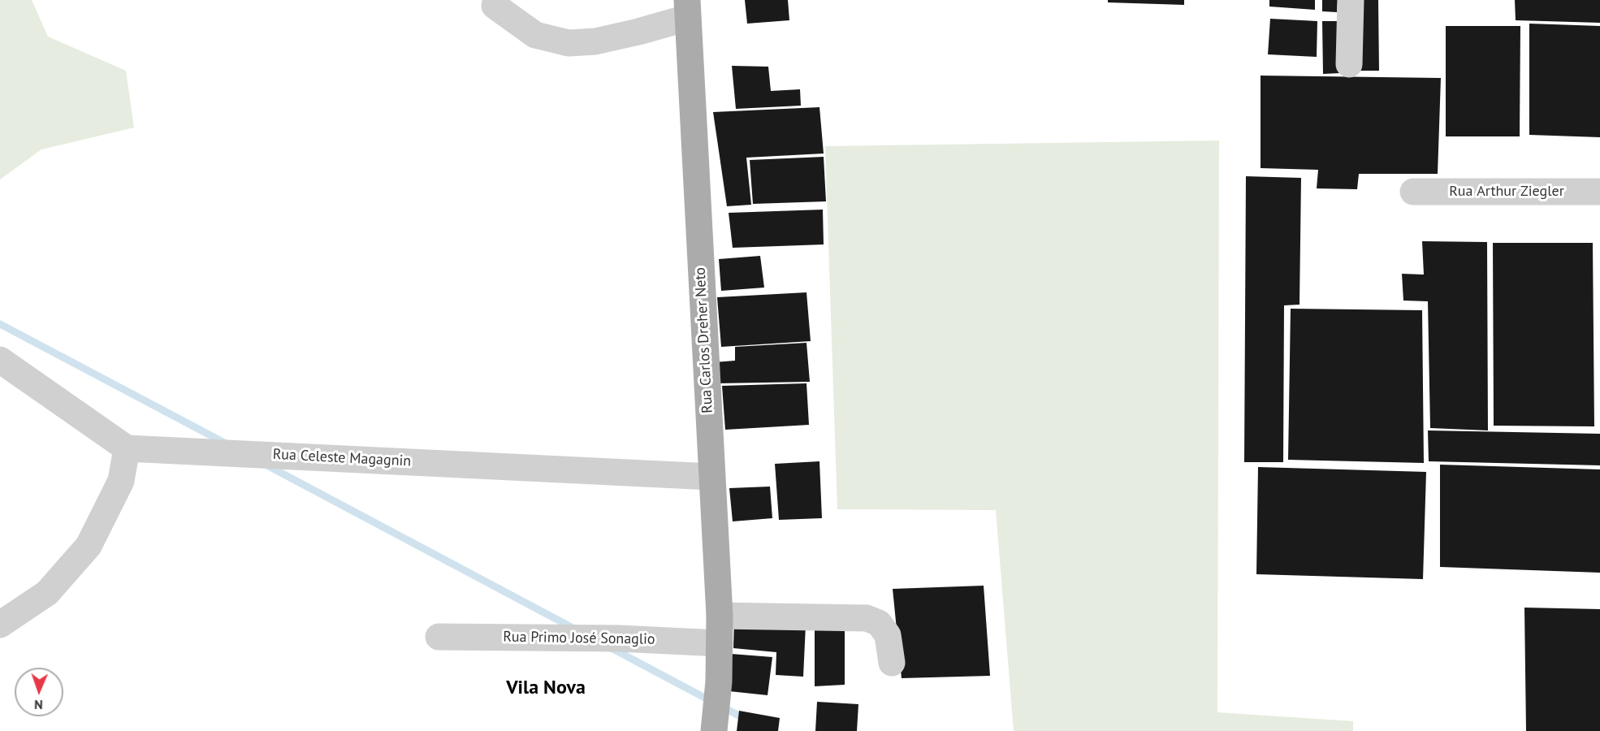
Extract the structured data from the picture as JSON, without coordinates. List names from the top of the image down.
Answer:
{
  "streets": {
    "main road": ["Rua Carlos Dreher Neto"],
    "street": ["Rua Arthur Ziegler", "Rua Celeste Magagnin", "Rua Primo José Sonaglio"]
  },
  "crossings": [
    ["Rua Carlos Dreher Neto", "Rua Celeste Magagnin"],
    ["Rua Carlos Dreher Neto", "Rua Primo José Sonaglio"]
  ],
  "districts": ["Vila Nova"],
  "north": "bottom"
}
